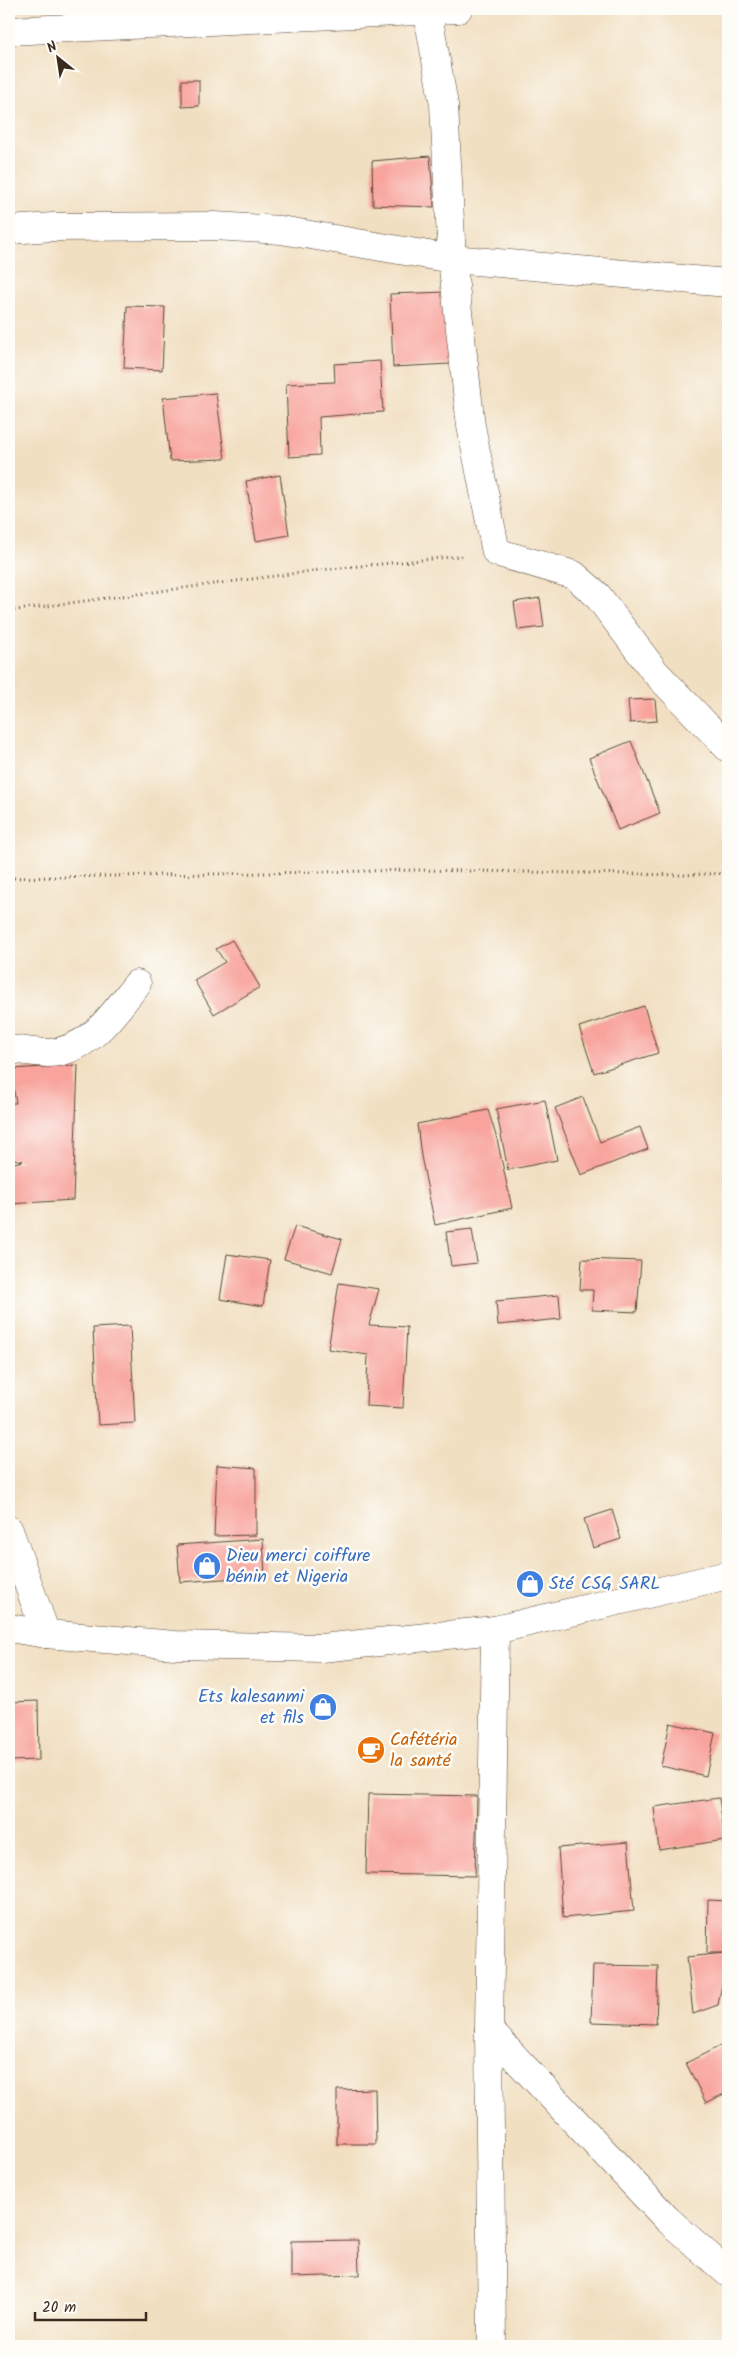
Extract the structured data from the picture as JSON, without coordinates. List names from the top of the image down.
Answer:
{
  "places": {
    "shop": ["Dieu merci coiffure bénin et Nigeria", "Sté CSG SARL", "Ets kalesanmi et fils"],
    "cafe": ["Cafétéria la santé"]
  },
  "scale_bar": "20 m",
  "north": "top left"
}
